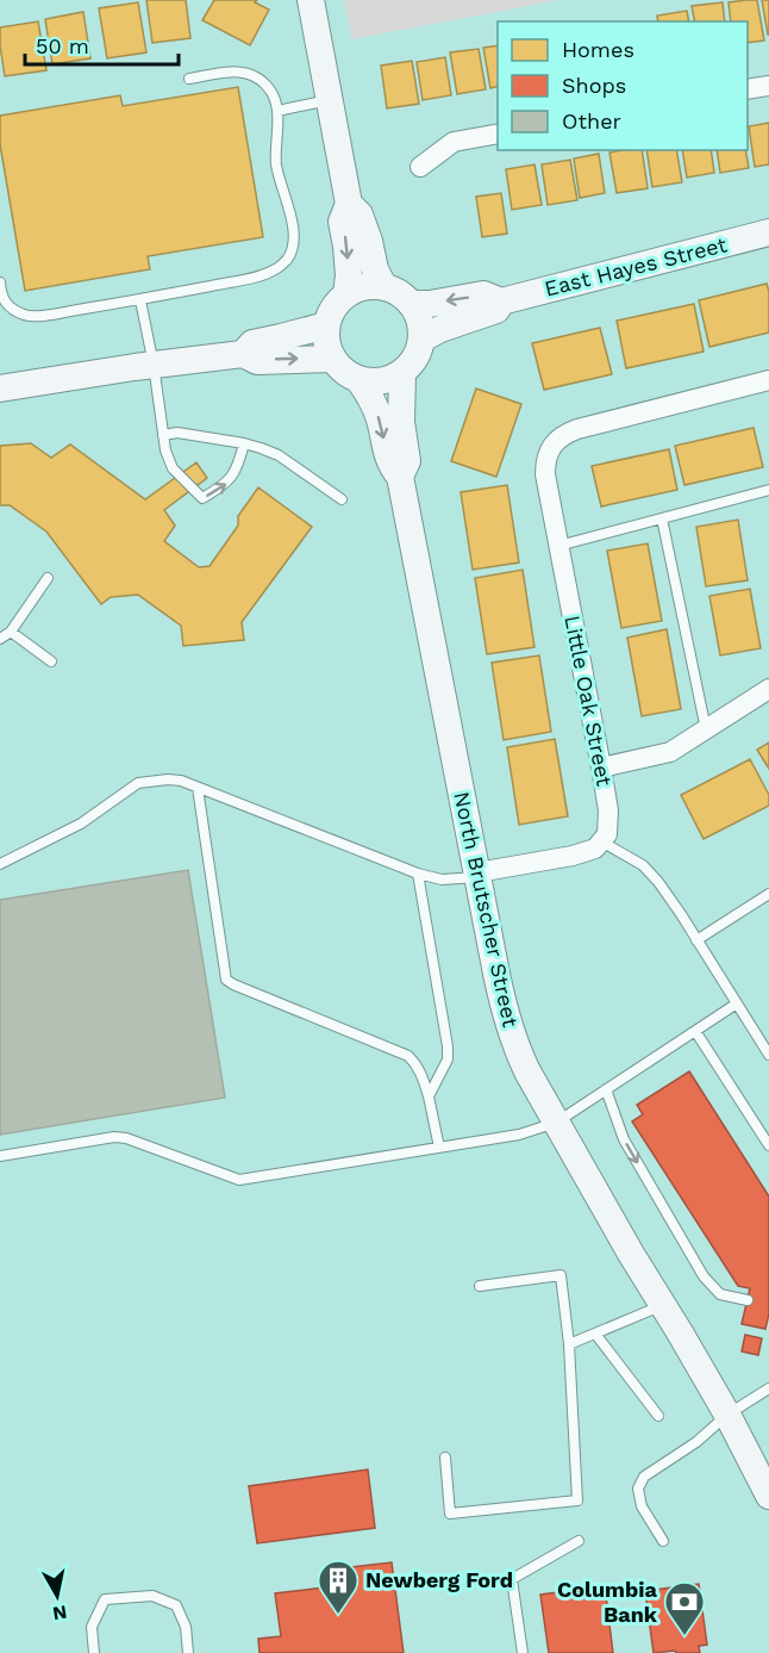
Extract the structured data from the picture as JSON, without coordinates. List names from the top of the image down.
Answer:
{
  "streets": {
    "street": ["East Hayes Street", "Little Oak Street", "North Brutscher Street"]
  },
  "crossings": [
    ["East Hayes Street", "North Brutscher Street"]
  ],
  "places": {
    "building": ["Newberg Ford"],
    "bank": ["Columbia Bank"]
  },
  "legend": ["Homes", "Shops", "Other"],
  "scale_bar": "50 m",
  "north": "bottom"
}
